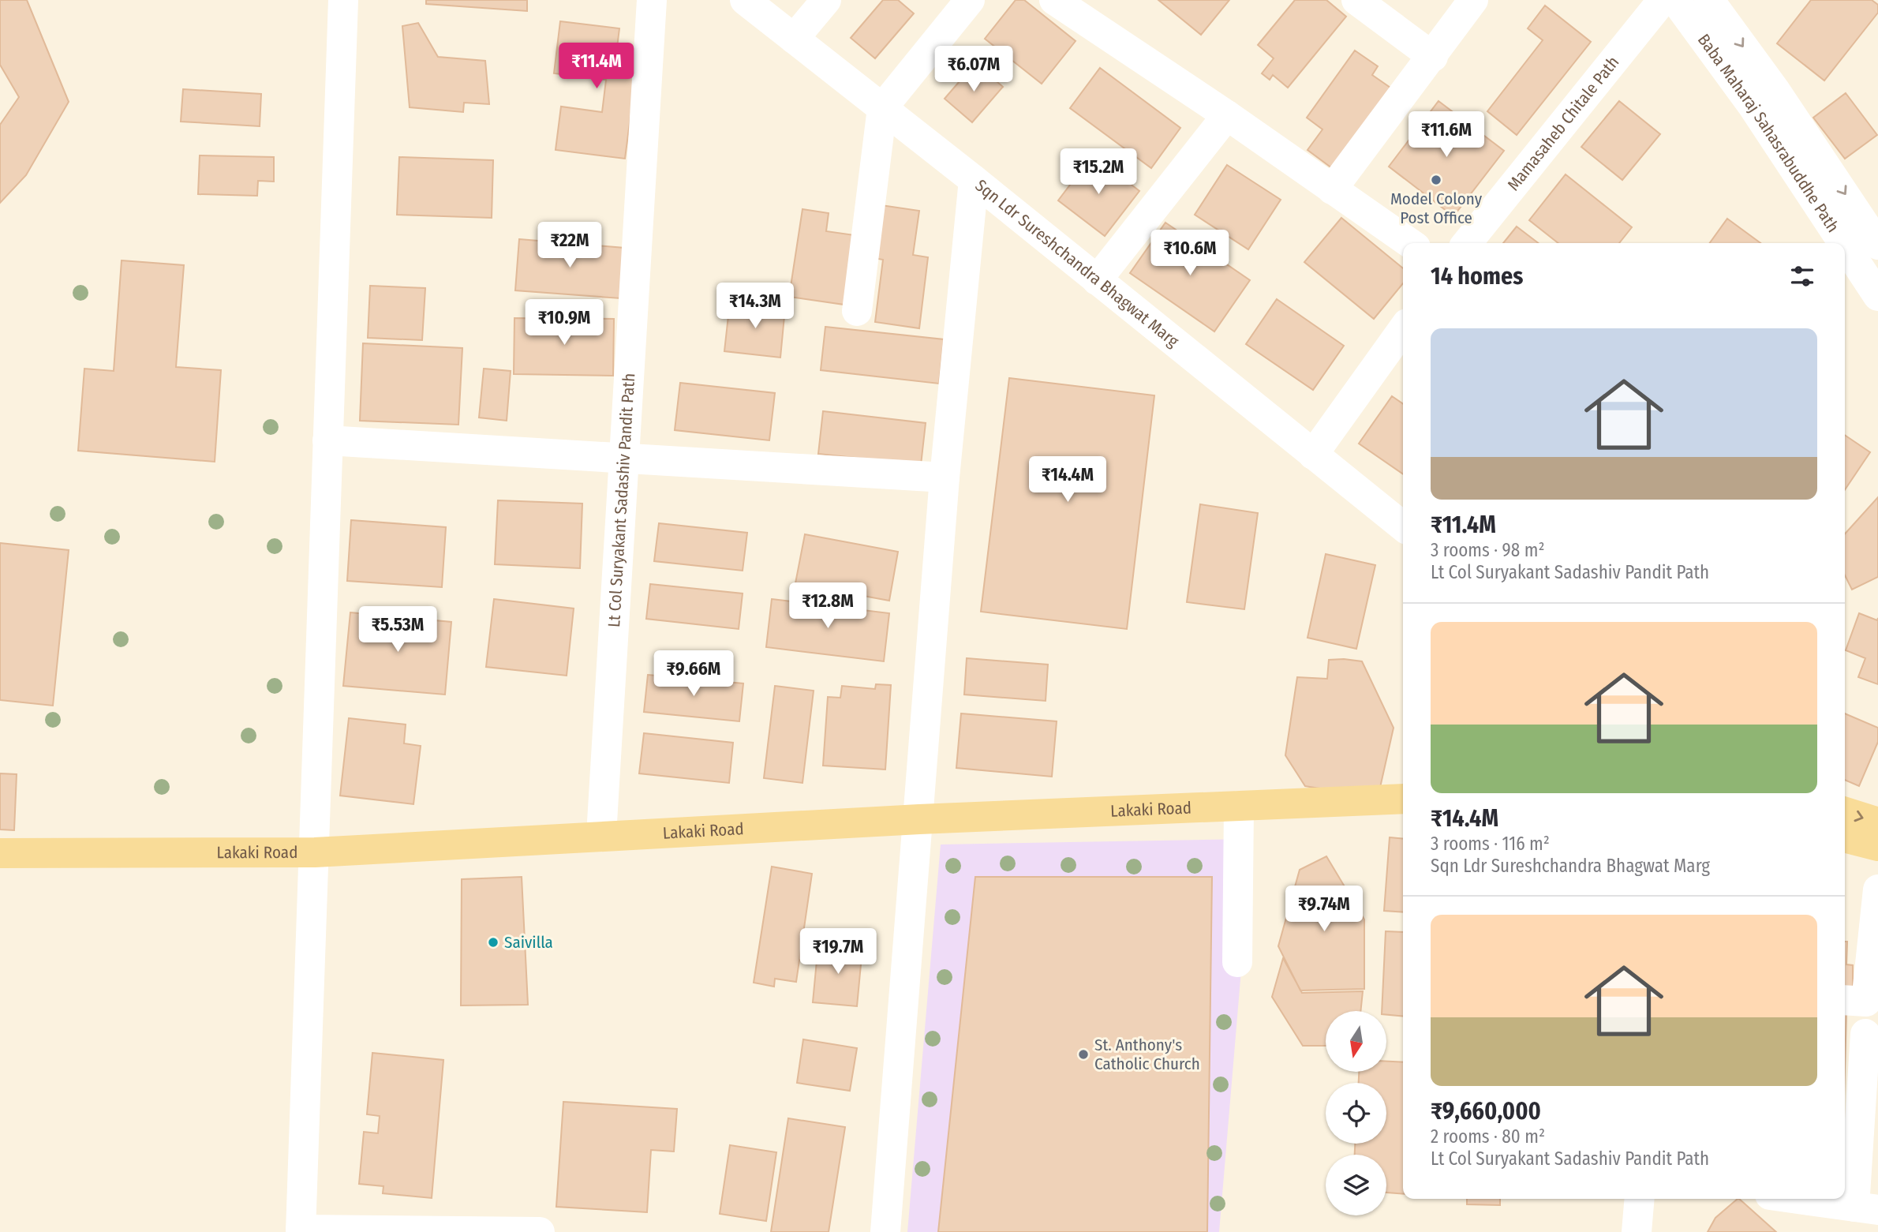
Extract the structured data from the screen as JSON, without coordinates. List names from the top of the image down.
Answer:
{
  "streets": {
    "main road": ["Lakaki Road"],
    "street": [
      "Mamasaheb Chitale Path",
      "Baba Maharaj Sahasrabuddhe Path",
      "Sqn Ldr Sureshchandra Bhagwat Marg",
      "Lt Col Suryakant Sadashiv Pandit Path"
    ]
  },
  "crossings": [
    ["Lt Col Suryakant Sadashiv Pandit Path", "Lakaki Road"]
  ],
  "places": ["Model Colony Post Office", "Saivilla", "St. Anthony's Catholic Church"],
  "north": "bottom",
  "page": {
    "price": [
      "₹11.4M",
      "₹6.07M",
      "₹11.6M",
      "₹15.2M",
      "₹22M",
      "₹10.6M",
      "₹14.3M",
      "₹10.9M",
      "₹14.4M",
      "₹12.8M",
      "₹5.53M",
      "₹9.66M",
      "₹9.74M",
      "₹19.7M"
    ],
    "heading": "14 homes",
    "list": [
      {
        "name": "₹11.4M",
        "note": "3 rooms · 98 m² · Lt Col Suryakant Sadashiv Pandit Path"
      },
      {
        "name": "₹14.4M",
        "note": "3 rooms · 116 m² · Sqn Ldr Sureshchandra Bhagwat Marg"
      },
      {
        "name": "₹9,660,000",
        "note": "2 rooms · 80 m² · Lt Col Suryakant Sadashiv Pandit Path"
      }
    ]
  }
}
